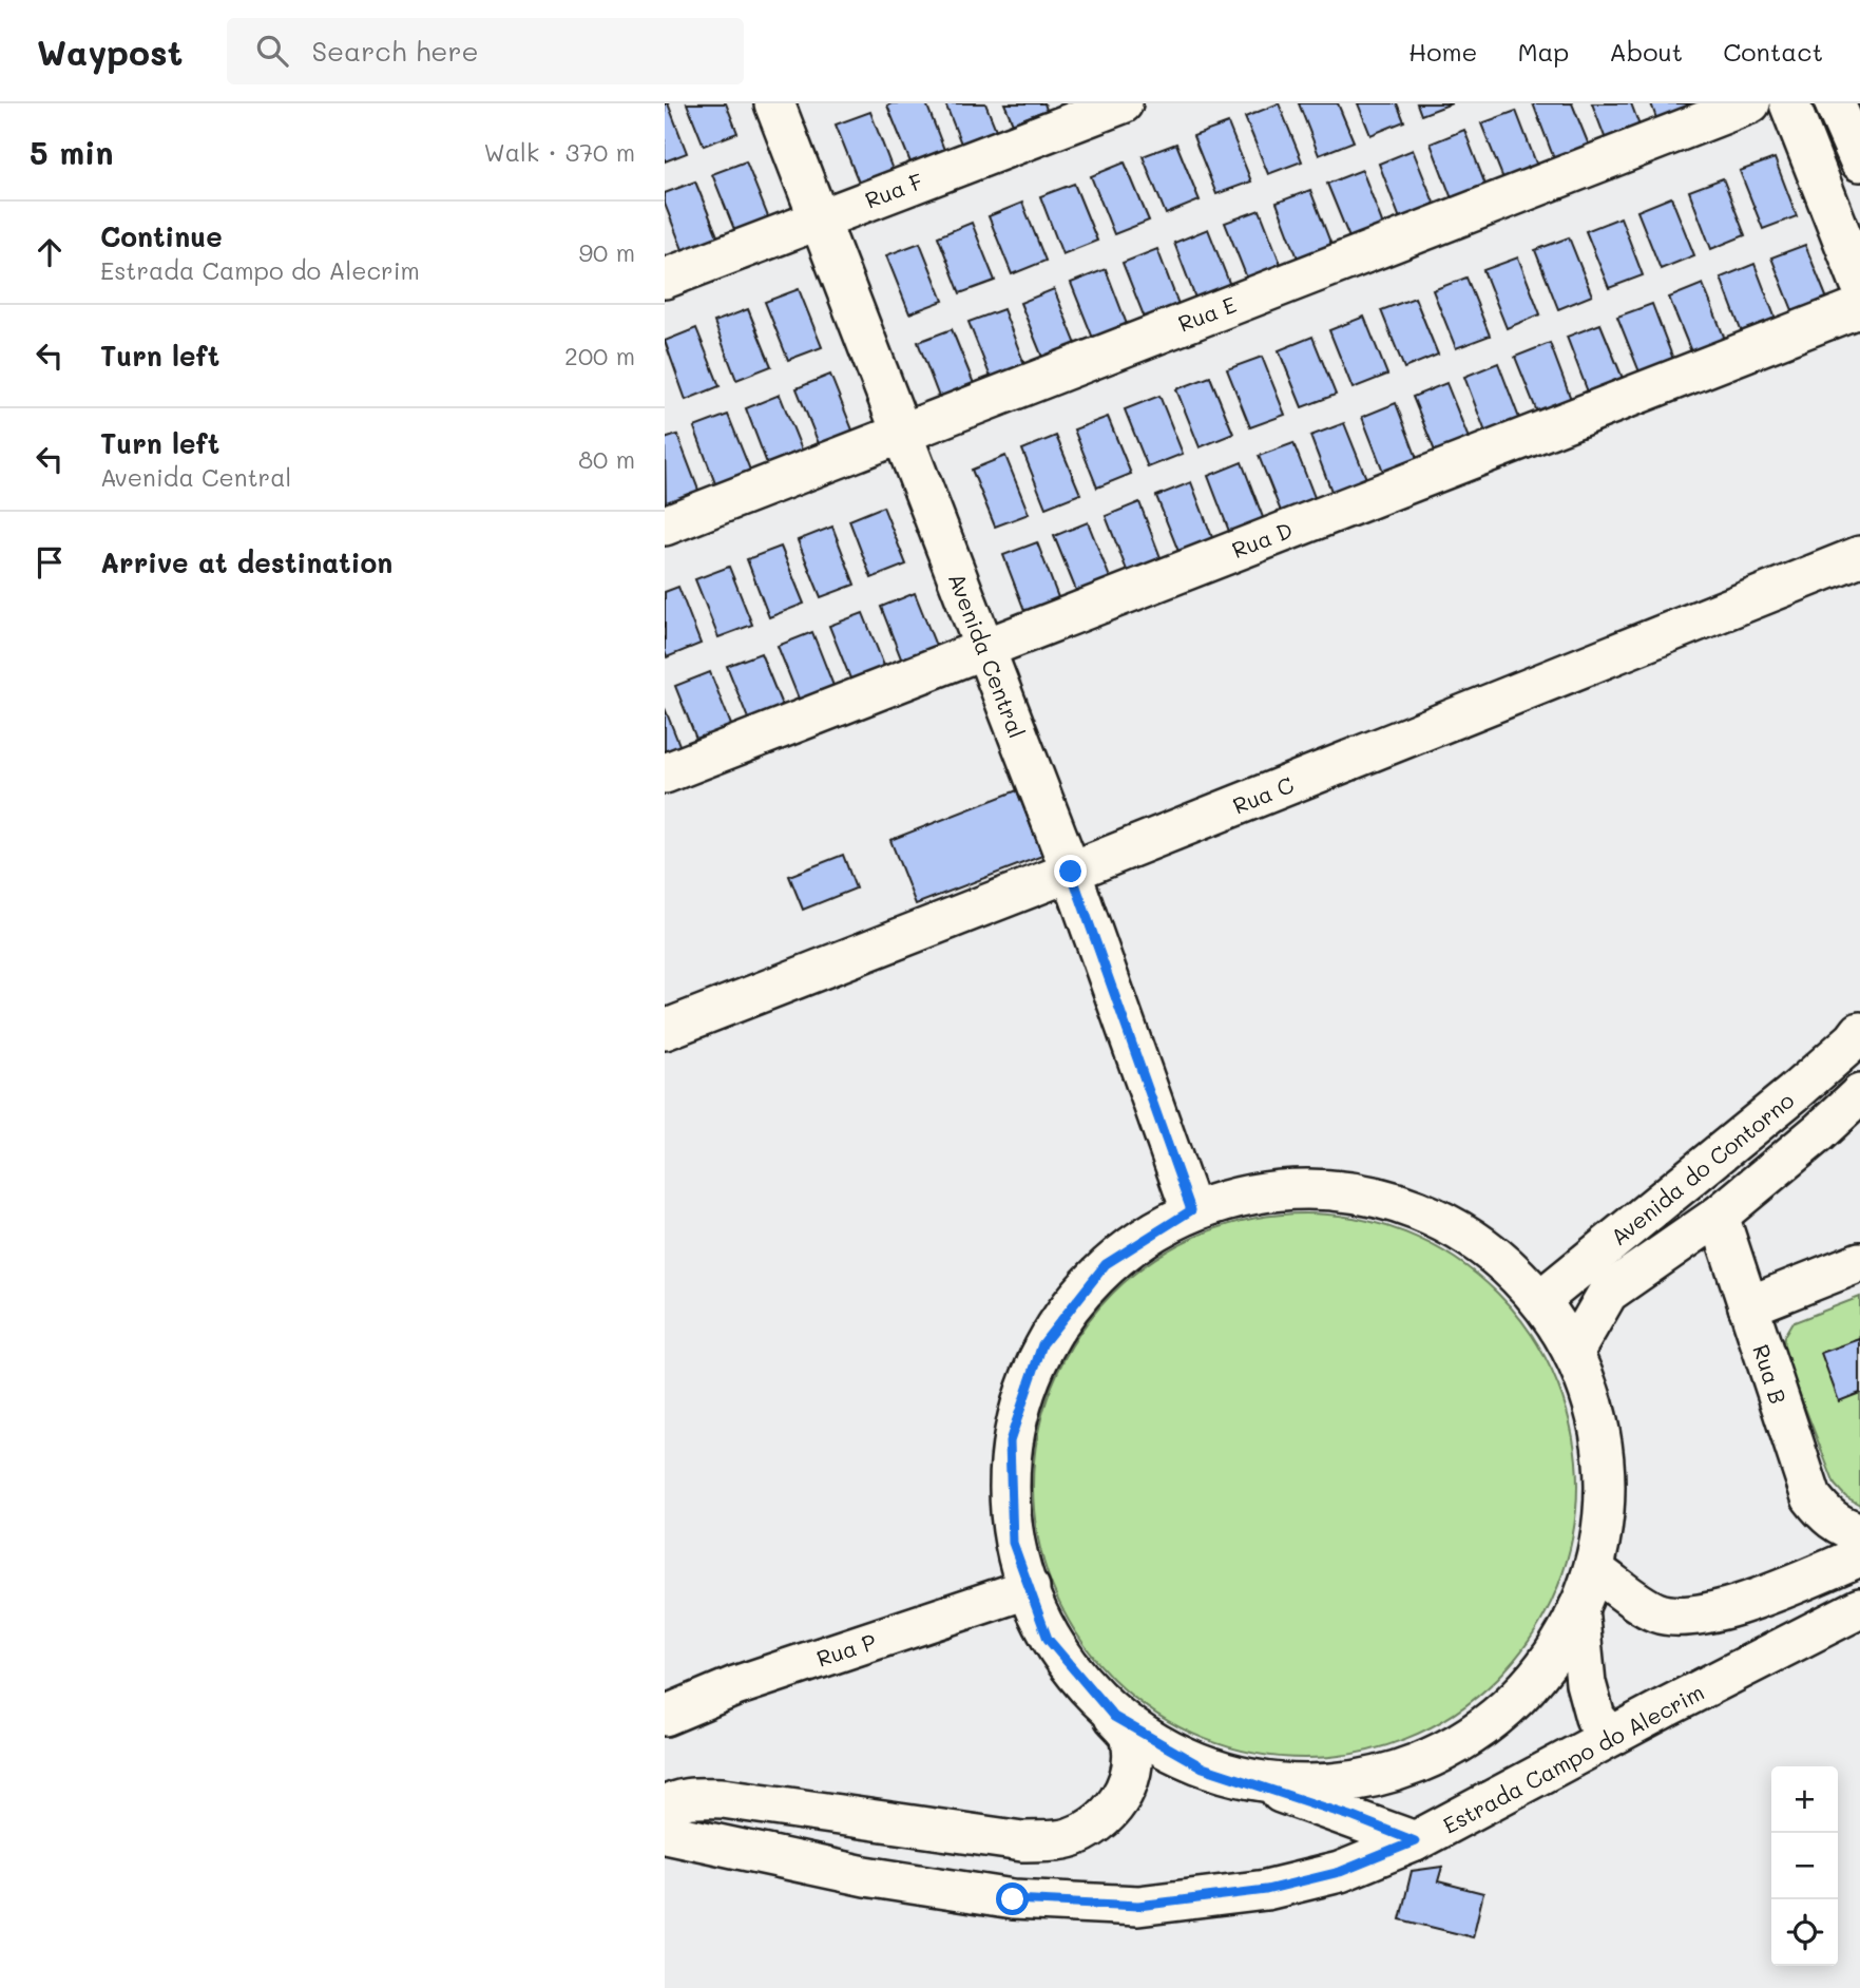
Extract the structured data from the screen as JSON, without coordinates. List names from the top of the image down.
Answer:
{
  "streets": {
    "street": [
      "Rua F",
      "Rua E",
      "Rua D",
      "Avenida Central",
      "Rua C",
      "Avenida do Contorno",
      "Rua B",
      "Rua P",
      "Estrada Campo do Alecrim"
    ]
  },
  "crossings": [
    ["Rua F", "Avenida Central"],
    ["Rua E", "Avenida Central"],
    ["Rua D", "Avenida Central"],
    ["Avenida Central", "Rua C"],
    ["Avenida do Contorno", "Rua B"]
  ],
  "page": {
    "header": "Waypost",
    "search": "Search here",
    "nav": [
      "Home",
      "Map",
      "About",
      "Contact"
    ],
    "heading": ["5 min", "Walk · 370 m"],
    "list": [
      ["Continue", "Estrada Campo do Alecrim", "90 m"],
      ["Turn left", "200 m"],
      ["Turn left", "Avenida Central", "80 m"],
      "Arrive at destination"
    ],
    "map_buttons": ["+", "−"]
  }
}
